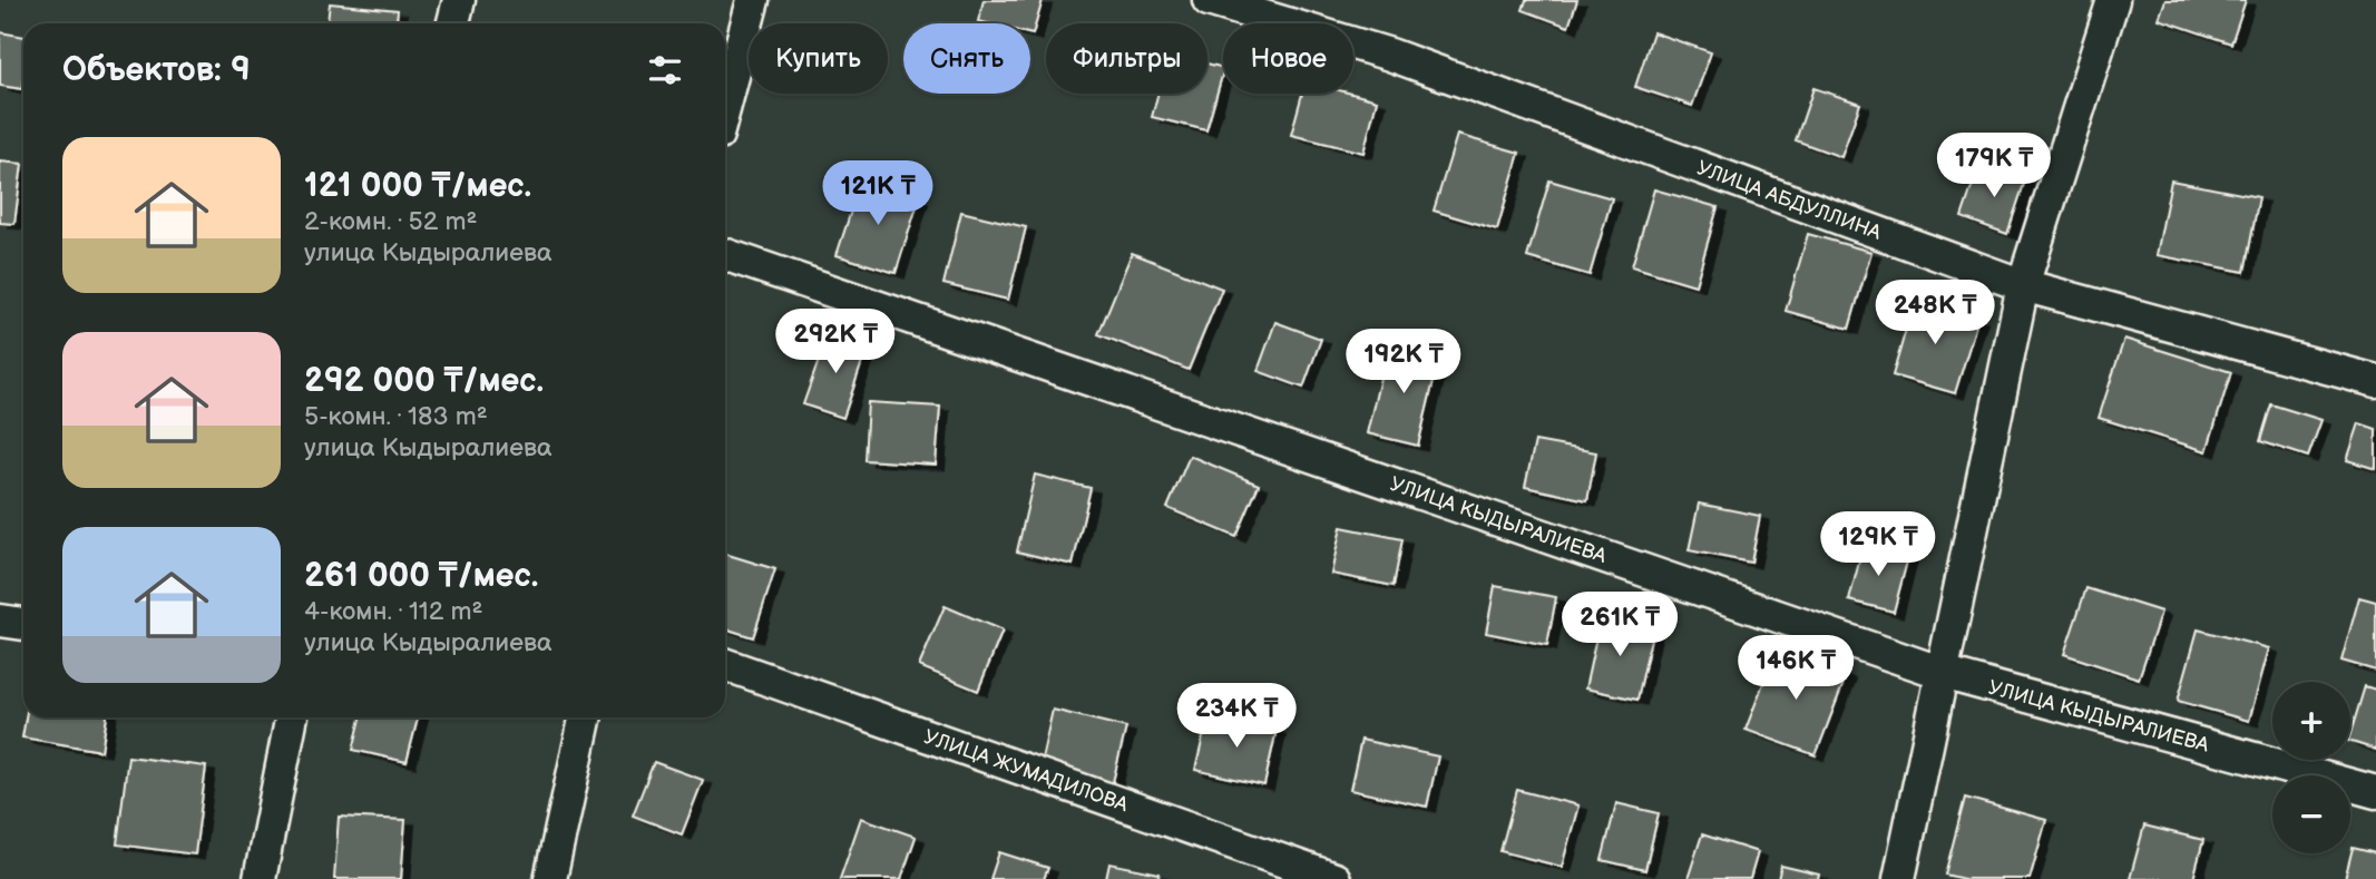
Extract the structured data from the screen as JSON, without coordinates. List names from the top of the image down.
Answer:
{
  "streets": {
    "street": ["УЛИЦА АБДУЛЛИНА", "УЛИЦА КЫДЫРАЛИЕВА", "УЛИЦА ЖУМАДИЛОВА"]
  },
  "page": {
    "chip": [
      "Купить",
      "Снять",
      "Фильтры",
      "Новое"
    ],
    "heading": "Объектов: 9",
    "list": [
      {
        "name": "121 000 ₸/мес.",
        "note": "2-комн. · 52 m² · улица Кыдыралиева"
      },
      {
        "name": "292 000 ₸/мес.",
        "note": "5-комн. · 183 m² · улица Кыдыралиева"
      },
      {
        "name": "261 000 ₸/мес.",
        "note": "4-комн. · 112 m² · улица Кыдыралиева"
      }
    ],
    "price": [
      "179K ₸",
      "121K ₸",
      "248K ₸",
      "292K ₸",
      "192K ₸",
      "129K ₸",
      "261K ₸",
      "146K ₸",
      "234K ₸"
    ],
    "map_buttons": ["+", "−"]
  }
}
